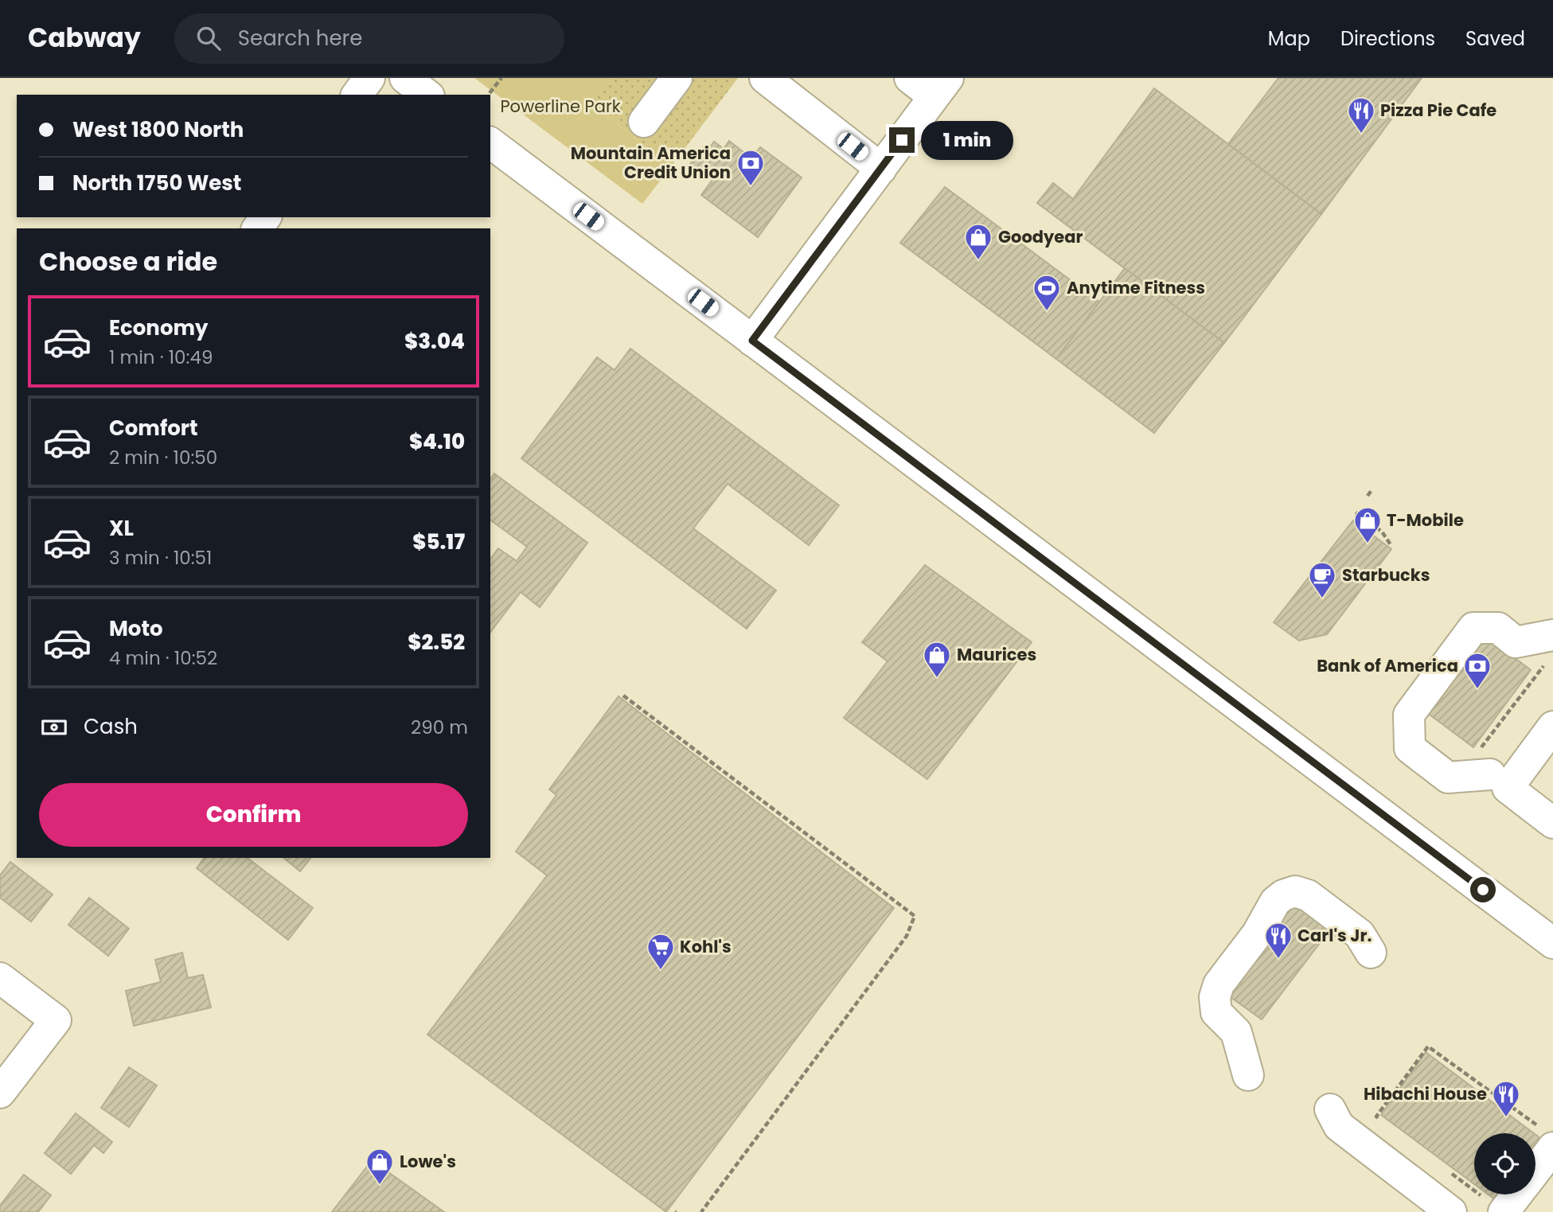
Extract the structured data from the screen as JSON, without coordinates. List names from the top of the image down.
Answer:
{
  "parks": ["Powerline Park"],
  "places": {
    "restaurant": ["Pizza Pie Cafe", "Carl's Jr.", "Hibachi House"],
    "bank": ["Mountain America Credit Union", "Bank of America"],
    "shop": [
      "Goodyear",
      "T-Mobile",
      "Maurices",
      "Lowe's"
    ],
    "sports": ["Anytime Fitness"],
    "cafe": ["Starbucks"],
    "supermarket": ["Kohl's"]
  },
  "page": {
    "header": "Cabway",
    "search": "Search here",
    "nav": ["Map", "Directions", "Saved"],
    "banner": ["West 1800 North", "North 1750 West"],
    "bubble": "1 min",
    "heading": "Choose a ride",
    "list": [
      {
        "name": "Economy",
        "note": "1 min · 10:49",
        "value": "$3.04"
      },
      {
        "name": "Comfort",
        "note": "2 min · 10:50",
        "value": "$4.10"
      },
      {
        "name": "XL",
        "note": "3 min · 10:51",
        "value": "$5.17"
      },
      {
        "name": "Moto",
        "note": "4 min · 10:52",
        "value": "$2.52"
      }
    ],
    "pay": ["Cash", "290 m"],
    "buttons": "Confirm"
  }
}
